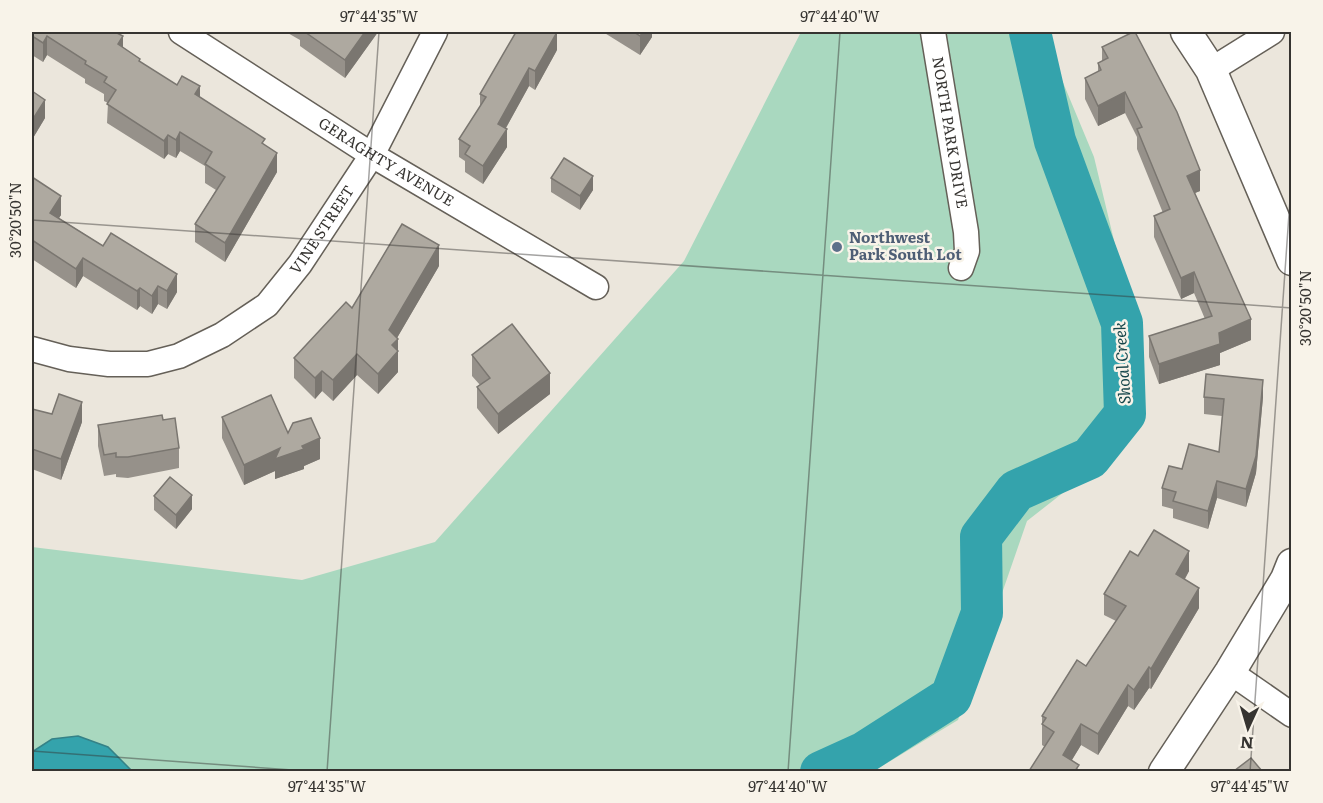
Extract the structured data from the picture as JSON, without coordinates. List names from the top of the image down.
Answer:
{
  "streets": {
    "street": ["NORTH PARK DRIVE", "GERAGHTY AVENUE", "VINE STREET"]
  },
  "crossings": [
    ["GERAGHTY AVENUE", "VINE STREET"]
  ],
  "water": ["Shoal Creek"],
  "places": ["Northwest Park South Lot"],
  "north": "bottom",
  "coordinates": [
    "97°44'35\"W",
    "97°44'40\"W",
    "30°20'50\"N",
    "97°44'45\"W"
  ]
}
